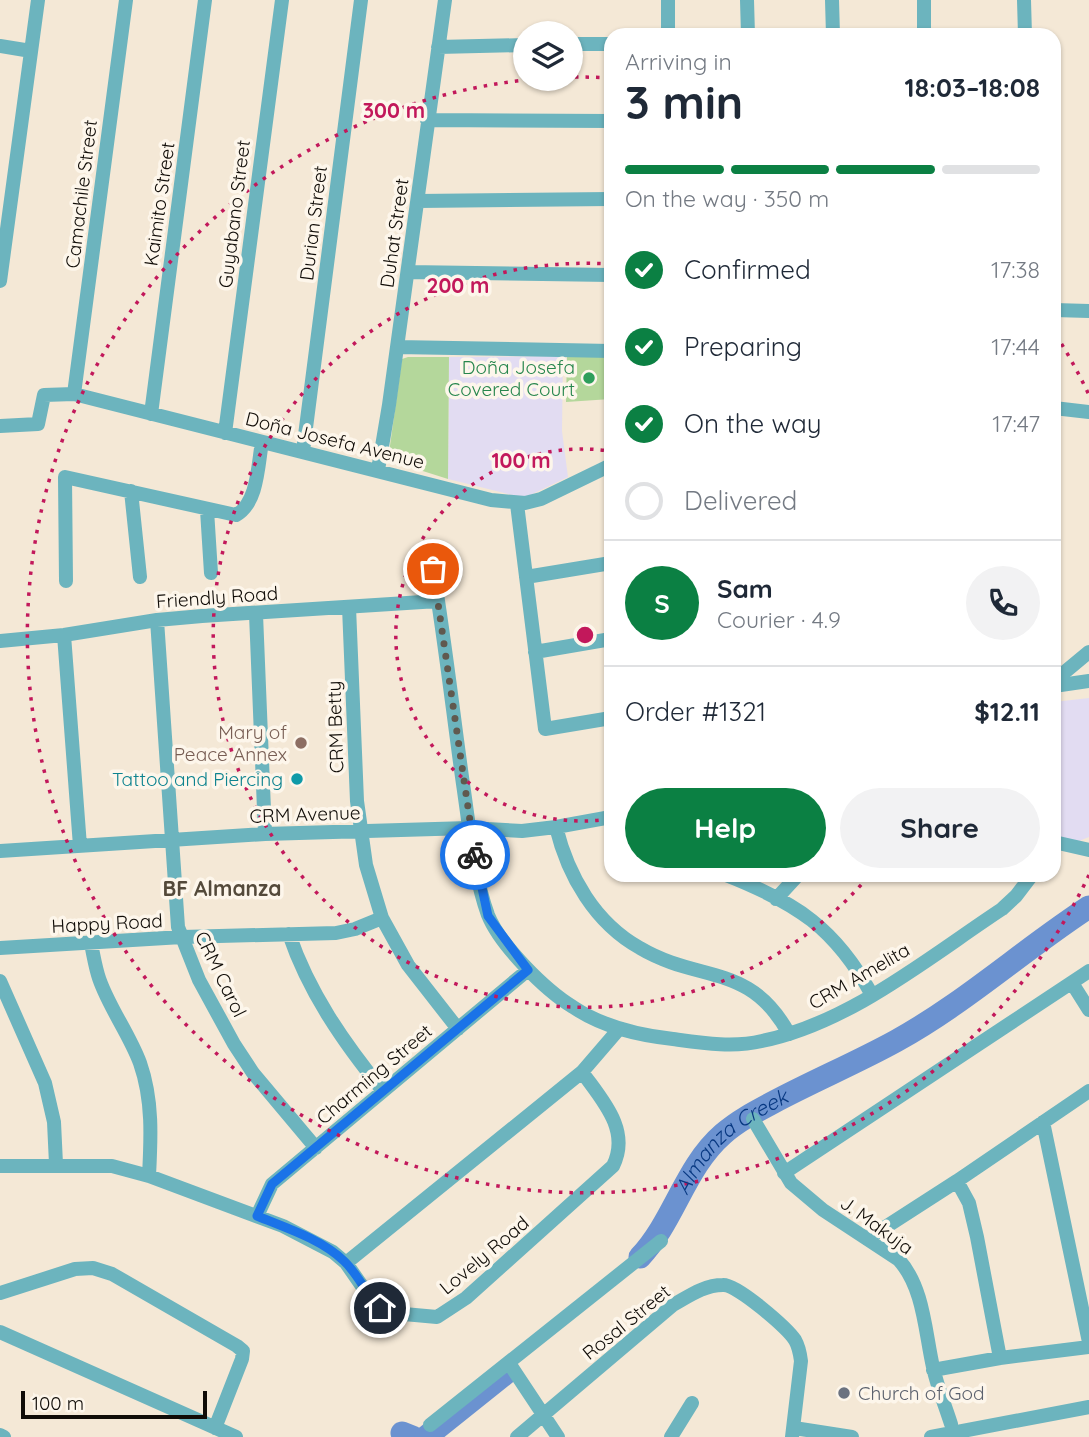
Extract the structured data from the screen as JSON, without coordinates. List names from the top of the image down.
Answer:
{
  "streets": {
    "street": [
      "Camachile Street",
      "Kaimito Street",
      "Guyabano Street",
      "Durian Street",
      "Duhat Street",
      "Doña Josefa Avenue",
      "Friendly Road",
      "CRM Betty",
      "CRM Avenue",
      "Happy Road",
      "CRM Carol",
      "CRM Amelita",
      "Charming Street",
      "J. Makuja",
      "Lovely Road",
      "Rosal Street"
    ]
  },
  "crossings": [
    ["Camachile Street", "Doña Josefa Avenue"],
    ["Kaimito Street", "Doña Josefa Avenue"],
    ["Guyabano Street", "Doña Josefa Avenue"],
    ["Durian Street", "Doña Josefa Avenue"],
    ["Duhat Street", "Doña Josefa Avenue"],
    ["Friendly Road", "CRM Betty"],
    ["Friendly Road", "CRM Carol"],
    ["Friendly Road", "CRM Amelita"],
    ["CRM Betty", "CRM Avenue"],
    ["CRM Betty", "Happy Road"],
    ["CRM Betty", "Charming Street"],
    ["CRM Avenue", "CRM Carol"],
    ["CRM Avenue", "CRM Amelita"],
    ["Happy Road", "CRM Carol"],
    ["CRM Carol", "Charming Street"],
    ["CRM Amelita", "Charming Street"],
    ["Charming Street", "Lovely Road"]
  ],
  "districts": ["BF Almanza"],
  "water": ["Almanza Creek"],
  "places": [
    "Doña Josefa Covered Court",
    "Mary of Peace Annex",
    "Tattoo and Piercing",
    "Church of God"
  ],
  "scale_bar": "100 m",
  "page": {
    "heading": ["3 min", "Arriving in", "18:03–18:08"],
    "panel": [
      "Sam",
      "Courier · 4.9",
      "Order #1321",
      "$12.11"
    ],
    "bar": "On the way · 350 m",
    "list": [
      ["Confirmed", "17:38"],
      ["Preparing", "17:44"],
      ["On the way", "17:47"],
      "Delivered"
    ],
    "round": "S",
    "buttons": ["Help", "Share"],
    "scale": "100 m"
  },
  "rings": ["300 m", "200 m", "100 m"]
}
